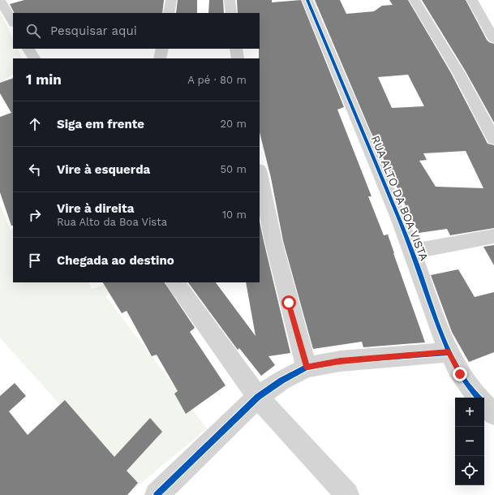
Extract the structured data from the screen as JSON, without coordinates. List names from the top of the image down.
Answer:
{
  "streets": {
    "street": ["RUA ALTO DA BOA VISTA"]
  },
  "page": {
    "search": "Pesquisar aqui",
    "heading": ["1 min", "A pé · 80 m"],
    "list": [
      ["Siga em frente", "20 m"],
      ["Vire à esquerda", "50 m"],
      ["Vire à direita", "Rua Alto da Boa Vista", "10 m"],
      "Chegada ao destino"
    ],
    "map_buttons": ["+", "−"]
  }
}
